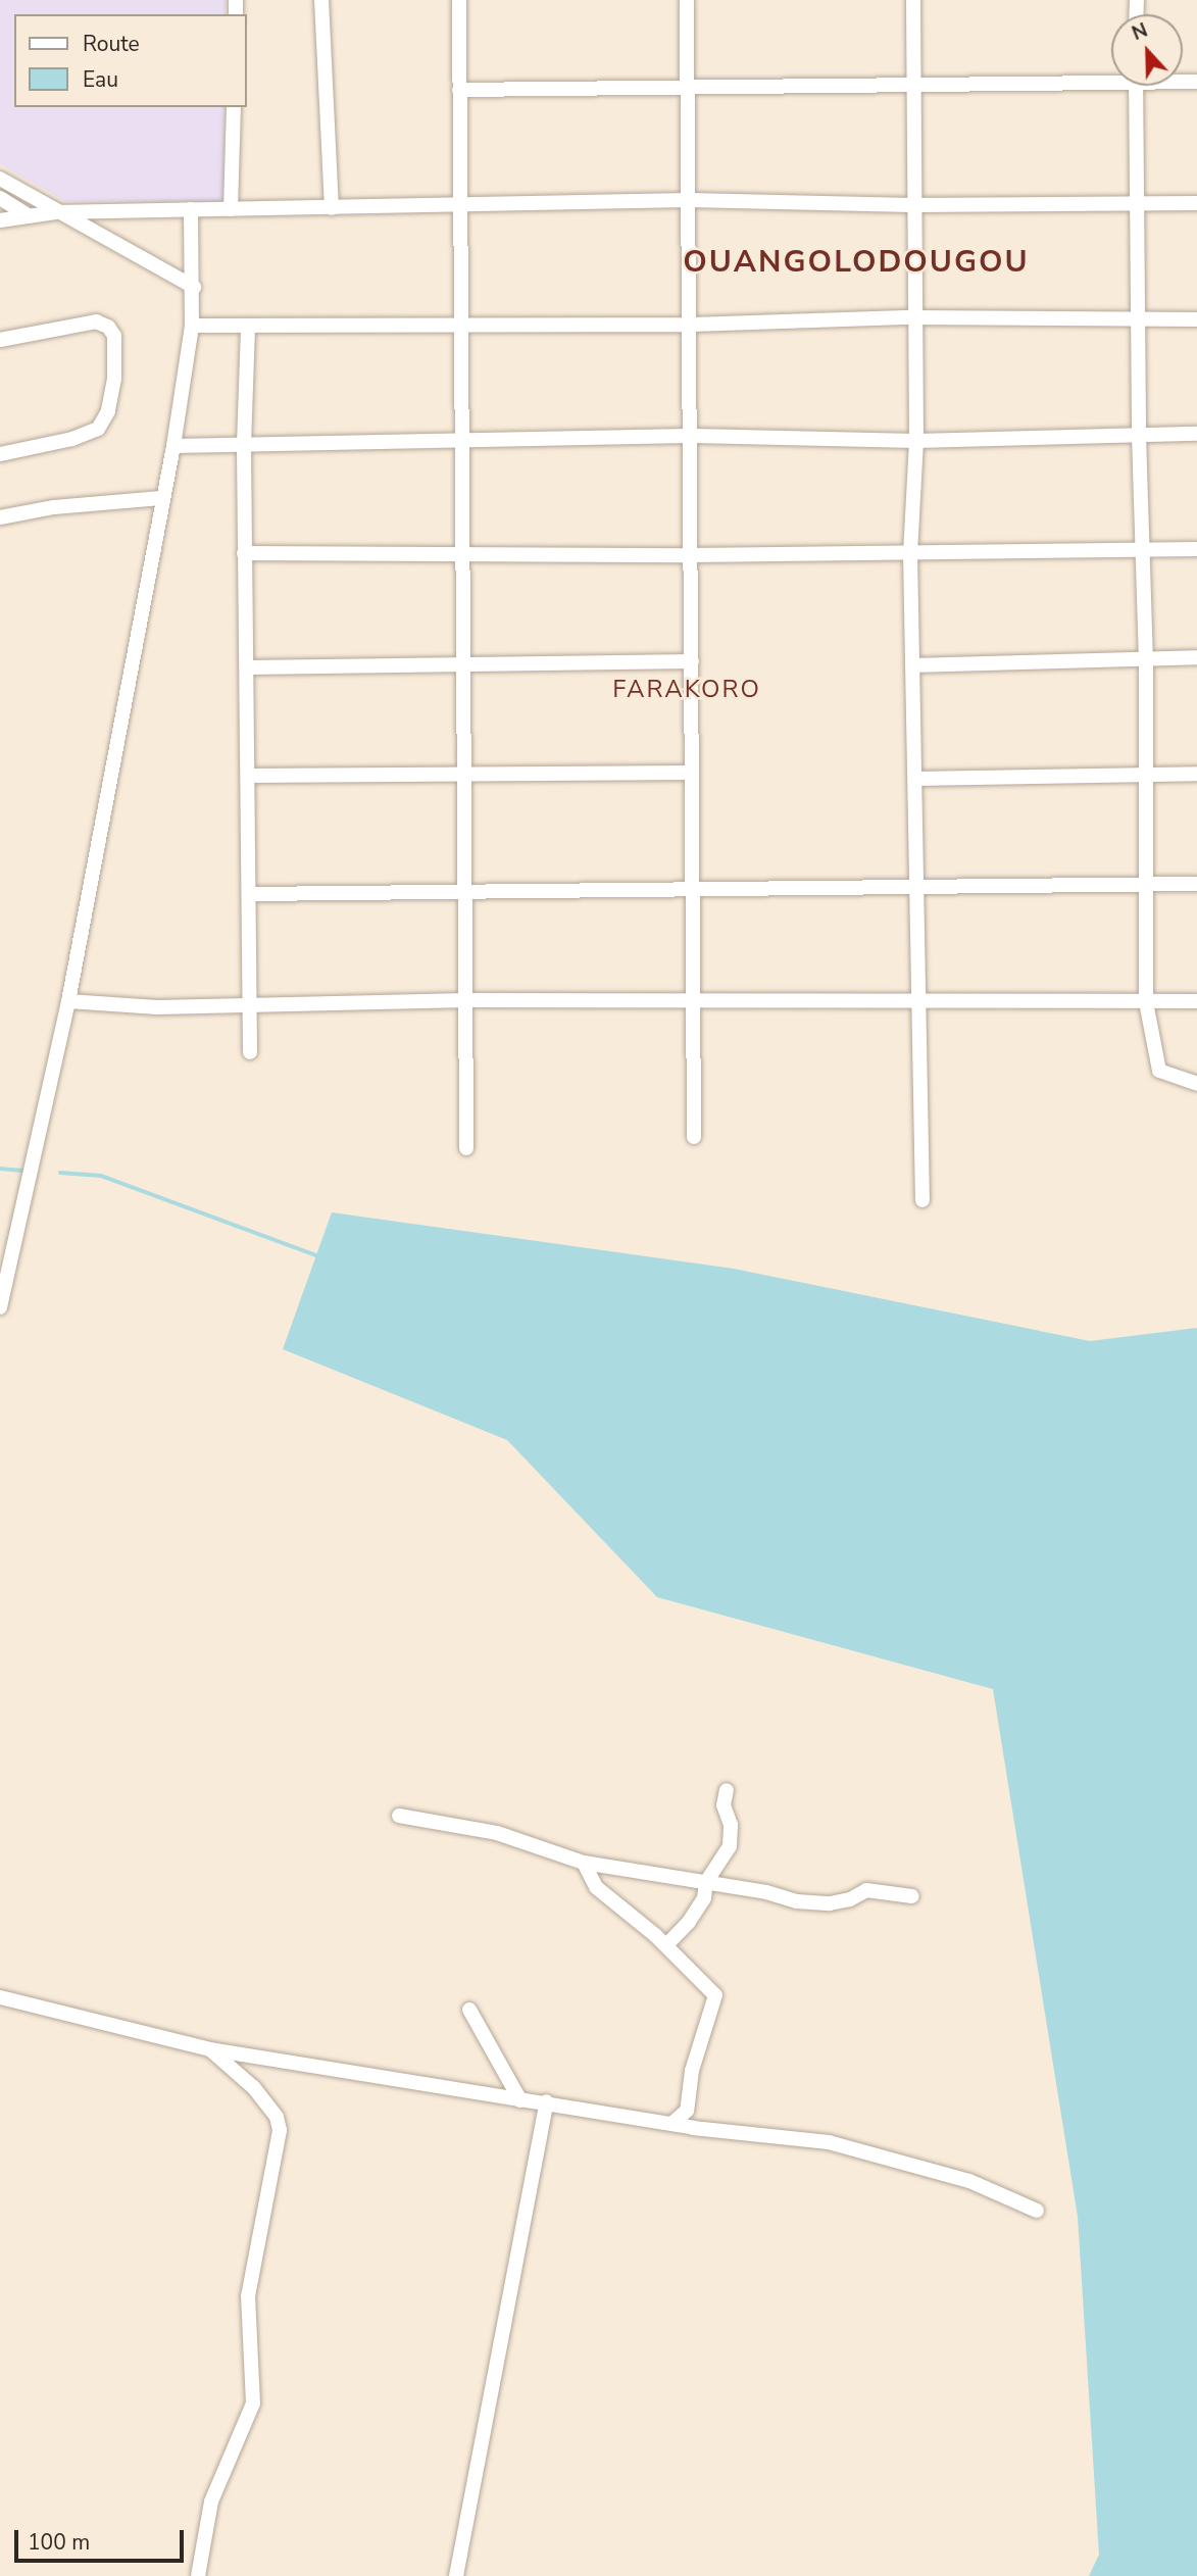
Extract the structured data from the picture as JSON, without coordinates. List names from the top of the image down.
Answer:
{
  "districts": ["OUANGOLODOUGOU", "FARAKORO"],
  "legend": ["Route", "Eau"],
  "scale_bar": "100 m",
  "north": "top"
}
